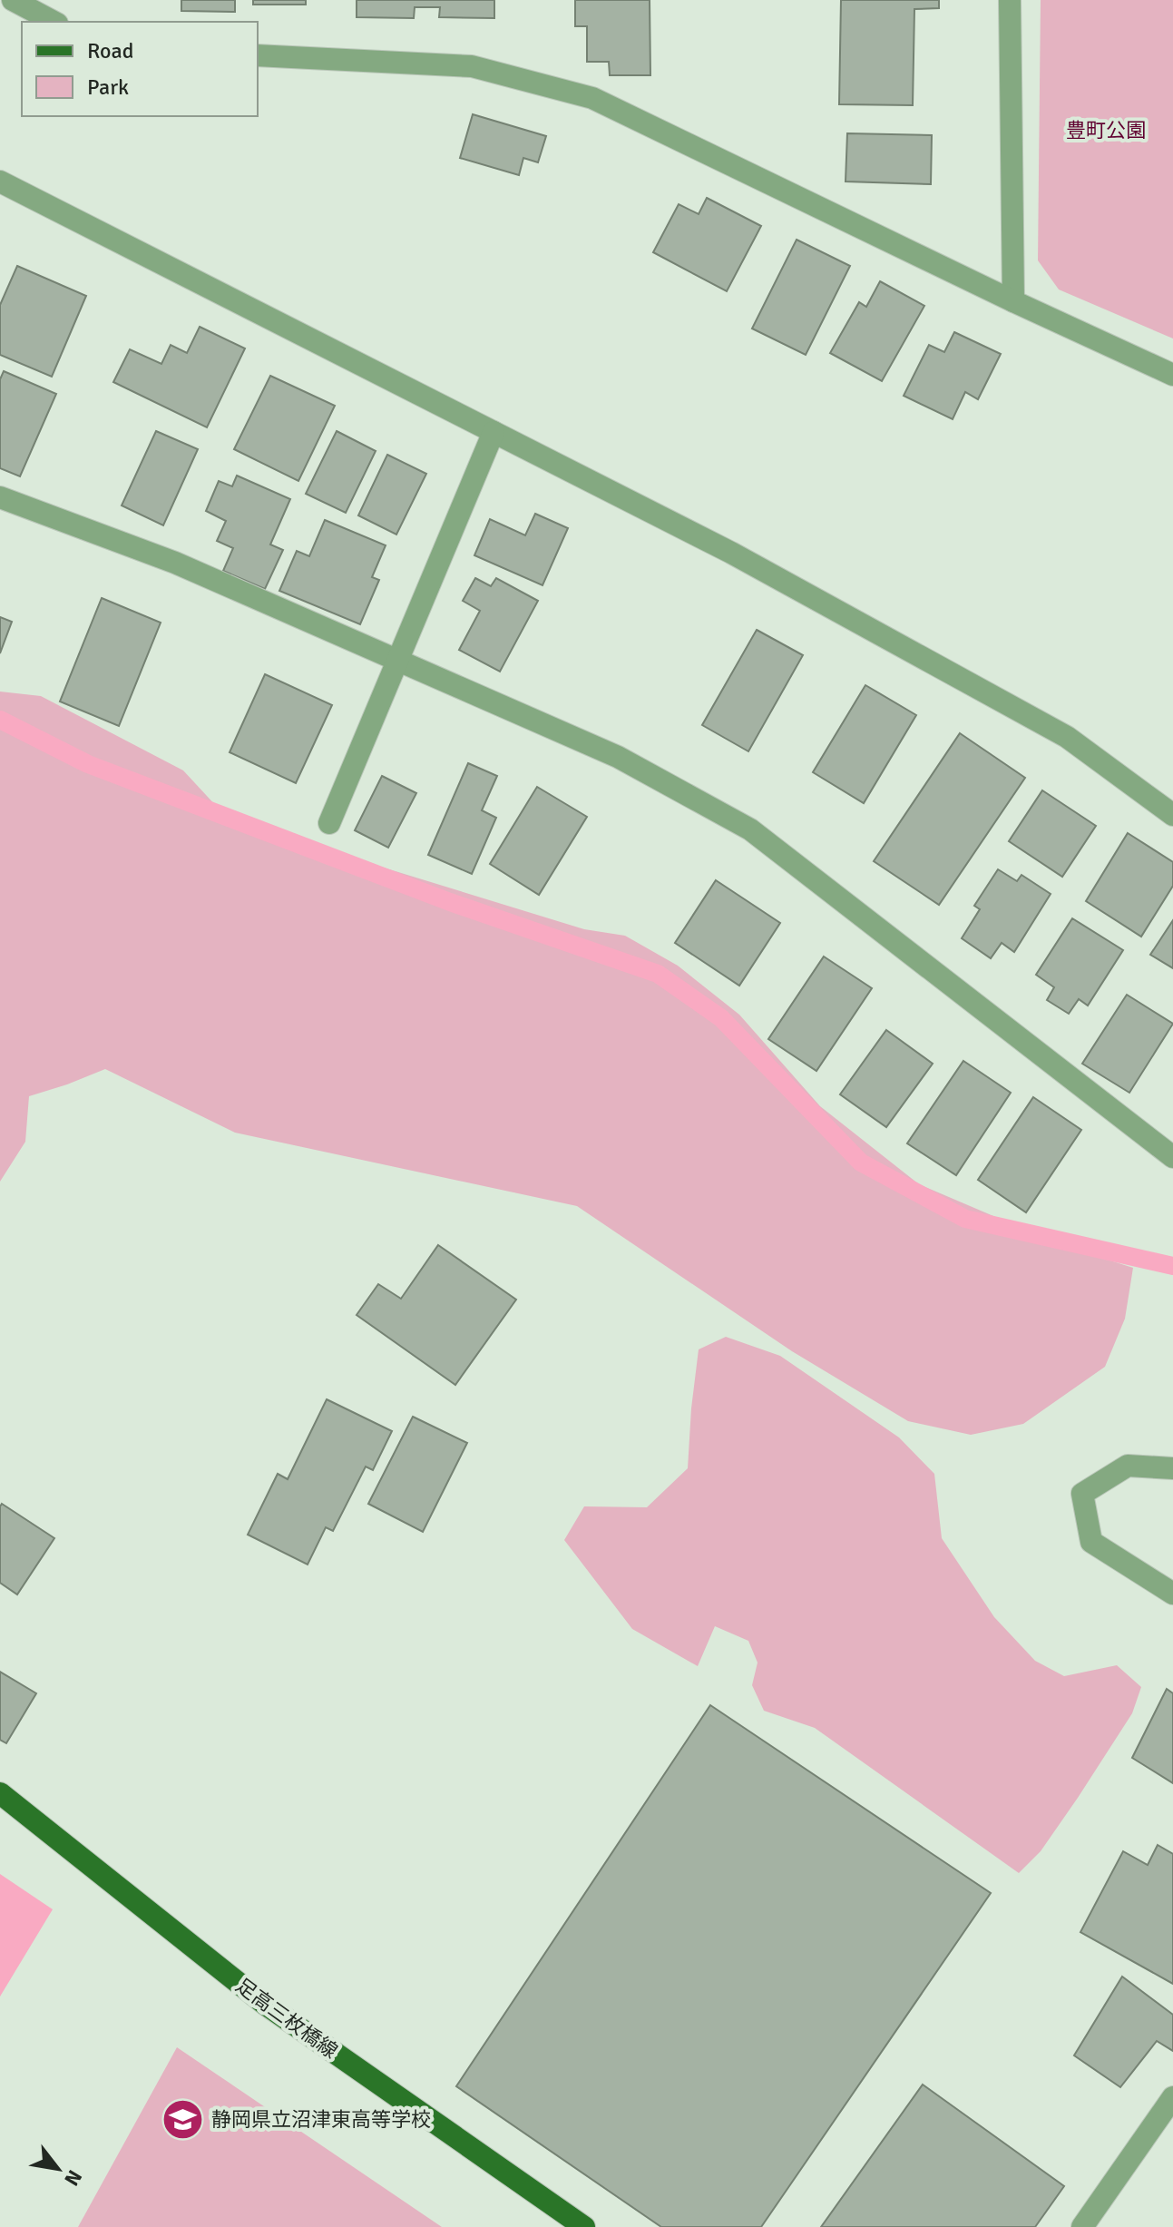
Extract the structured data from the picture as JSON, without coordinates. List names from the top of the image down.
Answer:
{
  "streets": {
    "main road": ["足高三枚橋線"]
  },
  "parks": ["豊町公園"],
  "places": {
    "school or university": ["静岡県立沼津東高等学校"]
  },
  "legend": ["Road", "Park"],
  "north": "bottom right"
}
